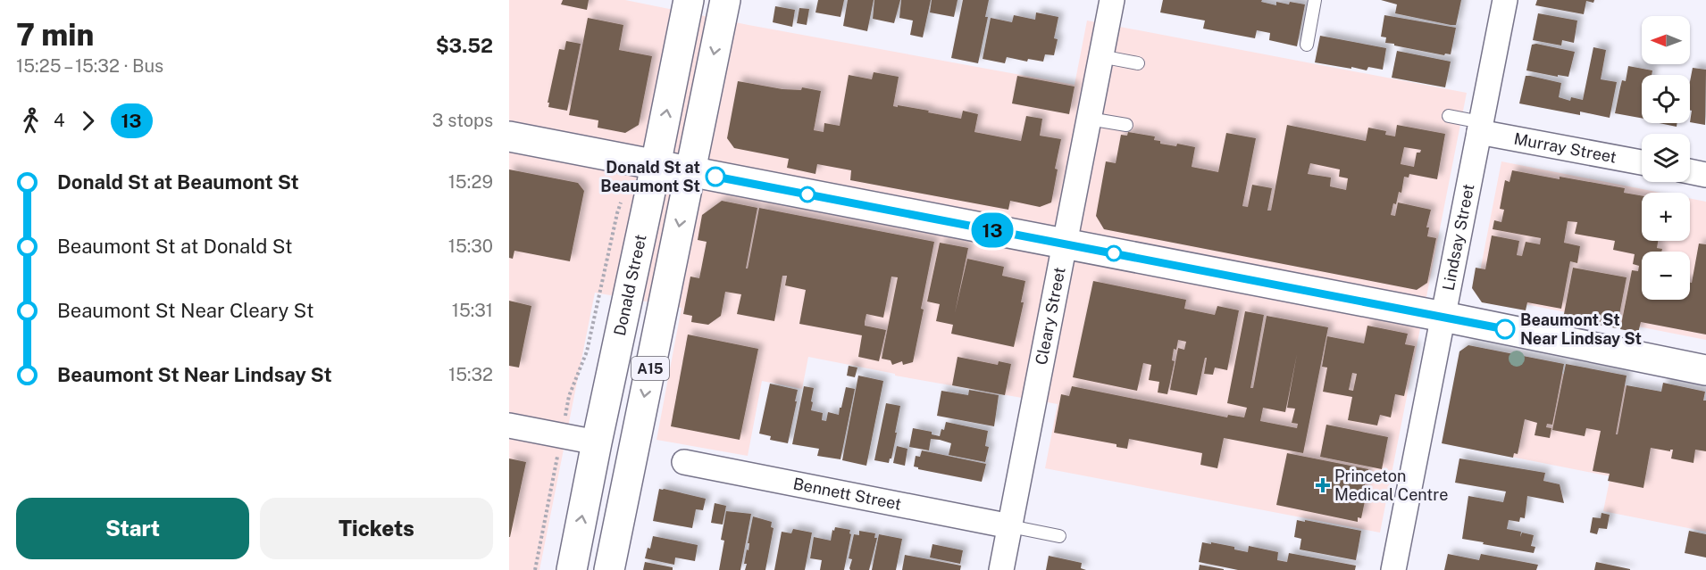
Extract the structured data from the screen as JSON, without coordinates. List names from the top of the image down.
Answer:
{
  "streets": {
    "main road": ["Donald Street", "A15"],
    "street": [
      "Murray Street",
      "Lindsay Street",
      "Cleary Street",
      "Bennett Street"
    ]
  },
  "crossings": [
    ["Murray Street", "Lindsay Street"],
    ["Cleary Street", "Bennett Street"]
  ],
  "places": {
    "other": ["Donald St at Beaumont St", "Beaumont St Near Lindsay St"],
    "health": ["Princeton Medical Centre"]
  },
  "lines": ["bus line 13"],
  "north": "left",
  "page": {
    "heading": ["7 min", "15:25 – 15:32 · Bus", "$3.52"],
    "on_map": "13",
    "map_buttons": ["+", "−"],
    "legs": ["4", "13", "3 stops"],
    "list": [
      {
        "name": "Donald St at Beaumont St",
        "value": "15:29"
      },
      {
        "name": "Beaumont St at Donald St",
        "value": "15:30"
      },
      {
        "name": "Beaumont St Near Cleary St",
        "value": "15:31"
      },
      {
        "name": "Beaumont St Near Lindsay St",
        "value": "15:32"
      }
    ],
    "buttons": ["Start", "Tickets"]
  }
}
